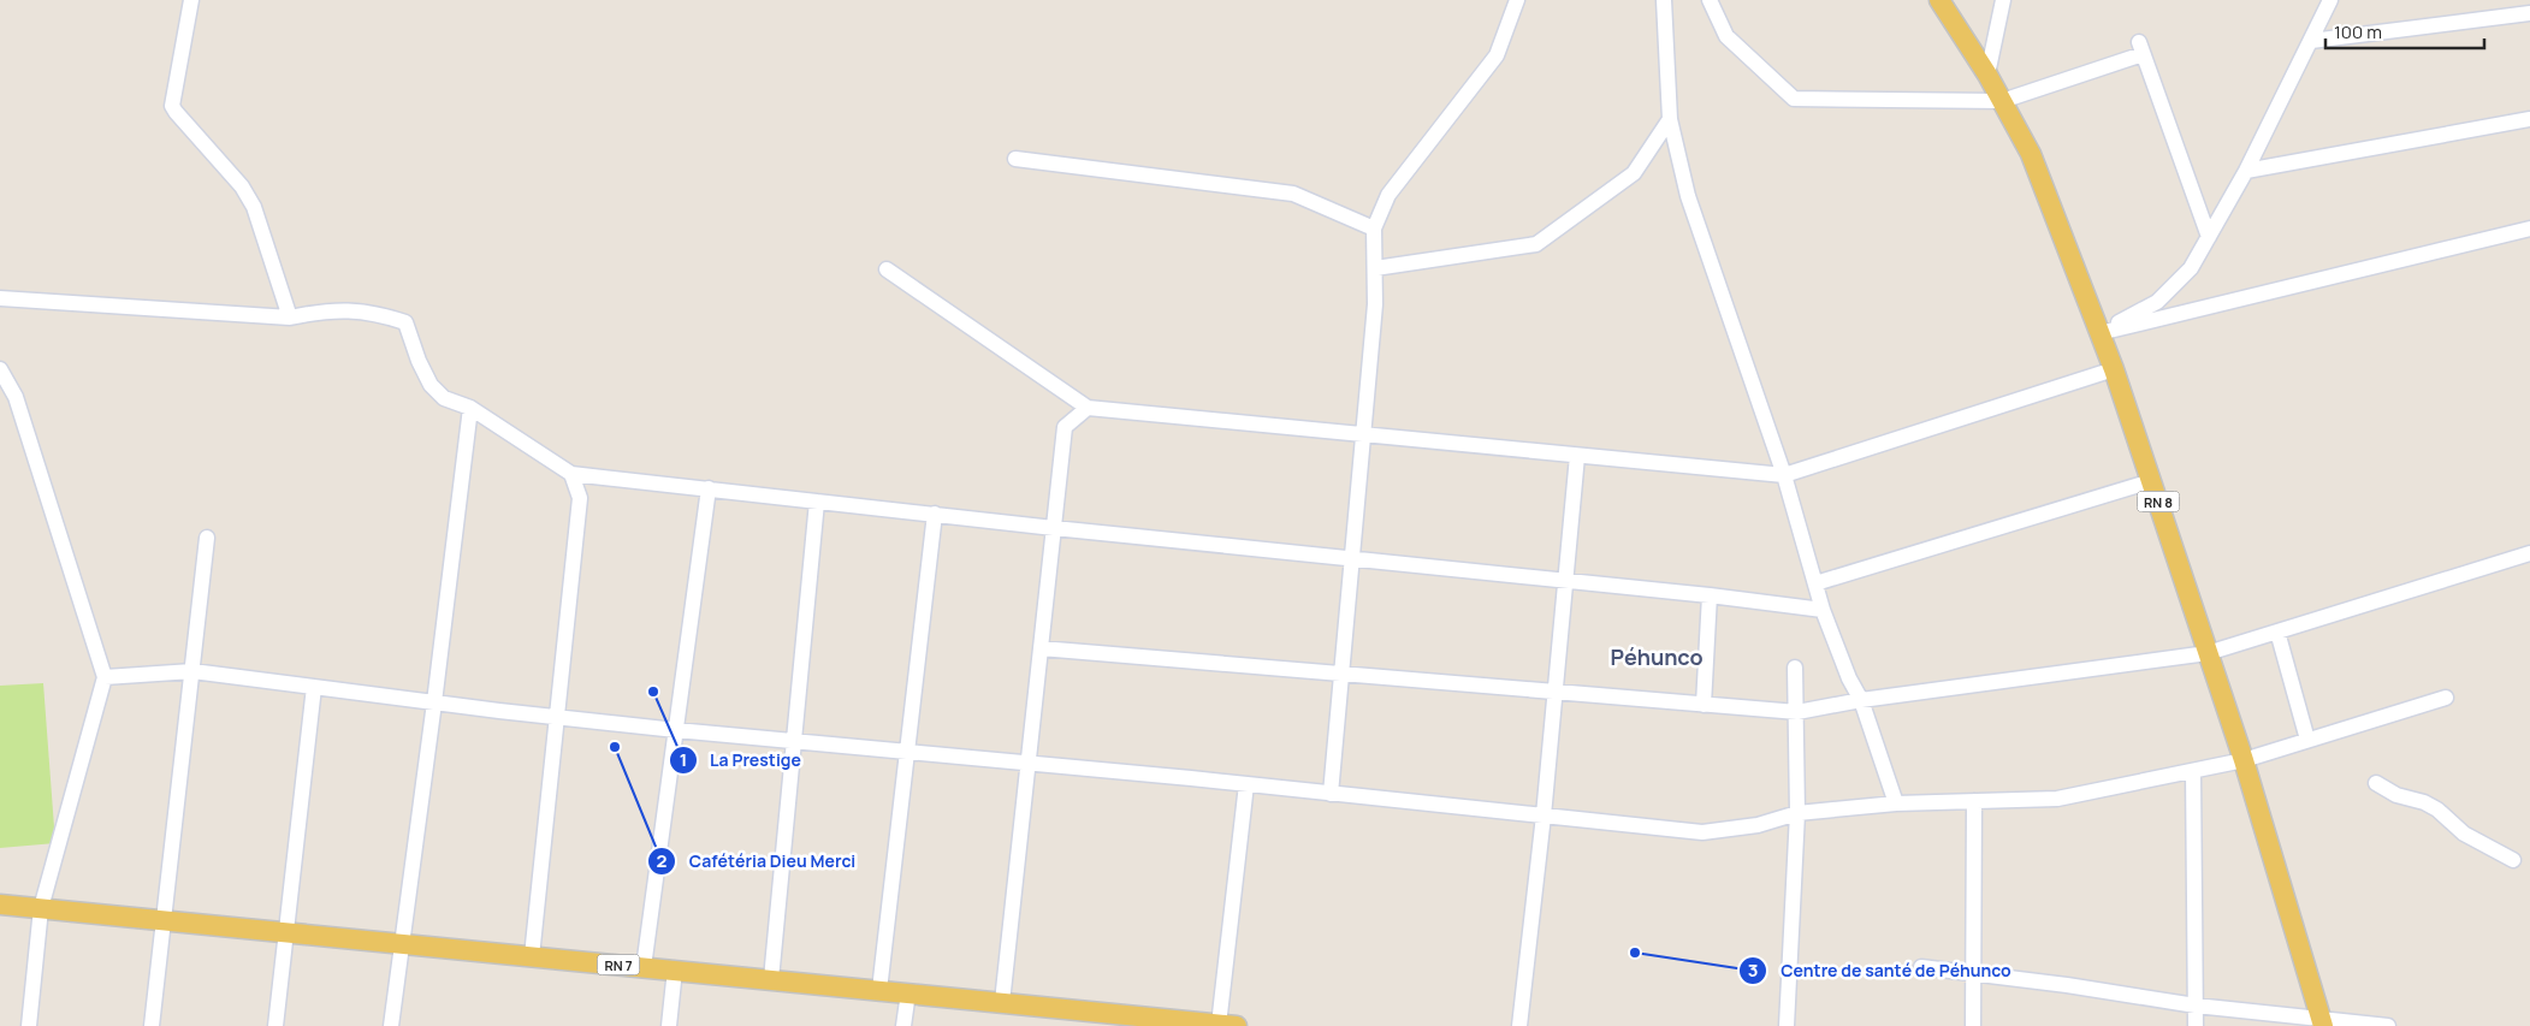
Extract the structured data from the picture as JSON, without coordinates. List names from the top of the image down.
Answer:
{
  "streets": {
    "main road": ["RN 8", "RN 7"]
  },
  "districts": ["Péhunco"],
  "places": ["La Prestige", "Cafétéria Dieu Merci", "Centre de santé de Péhunco"],
  "scale_bar": "100 m"
}
